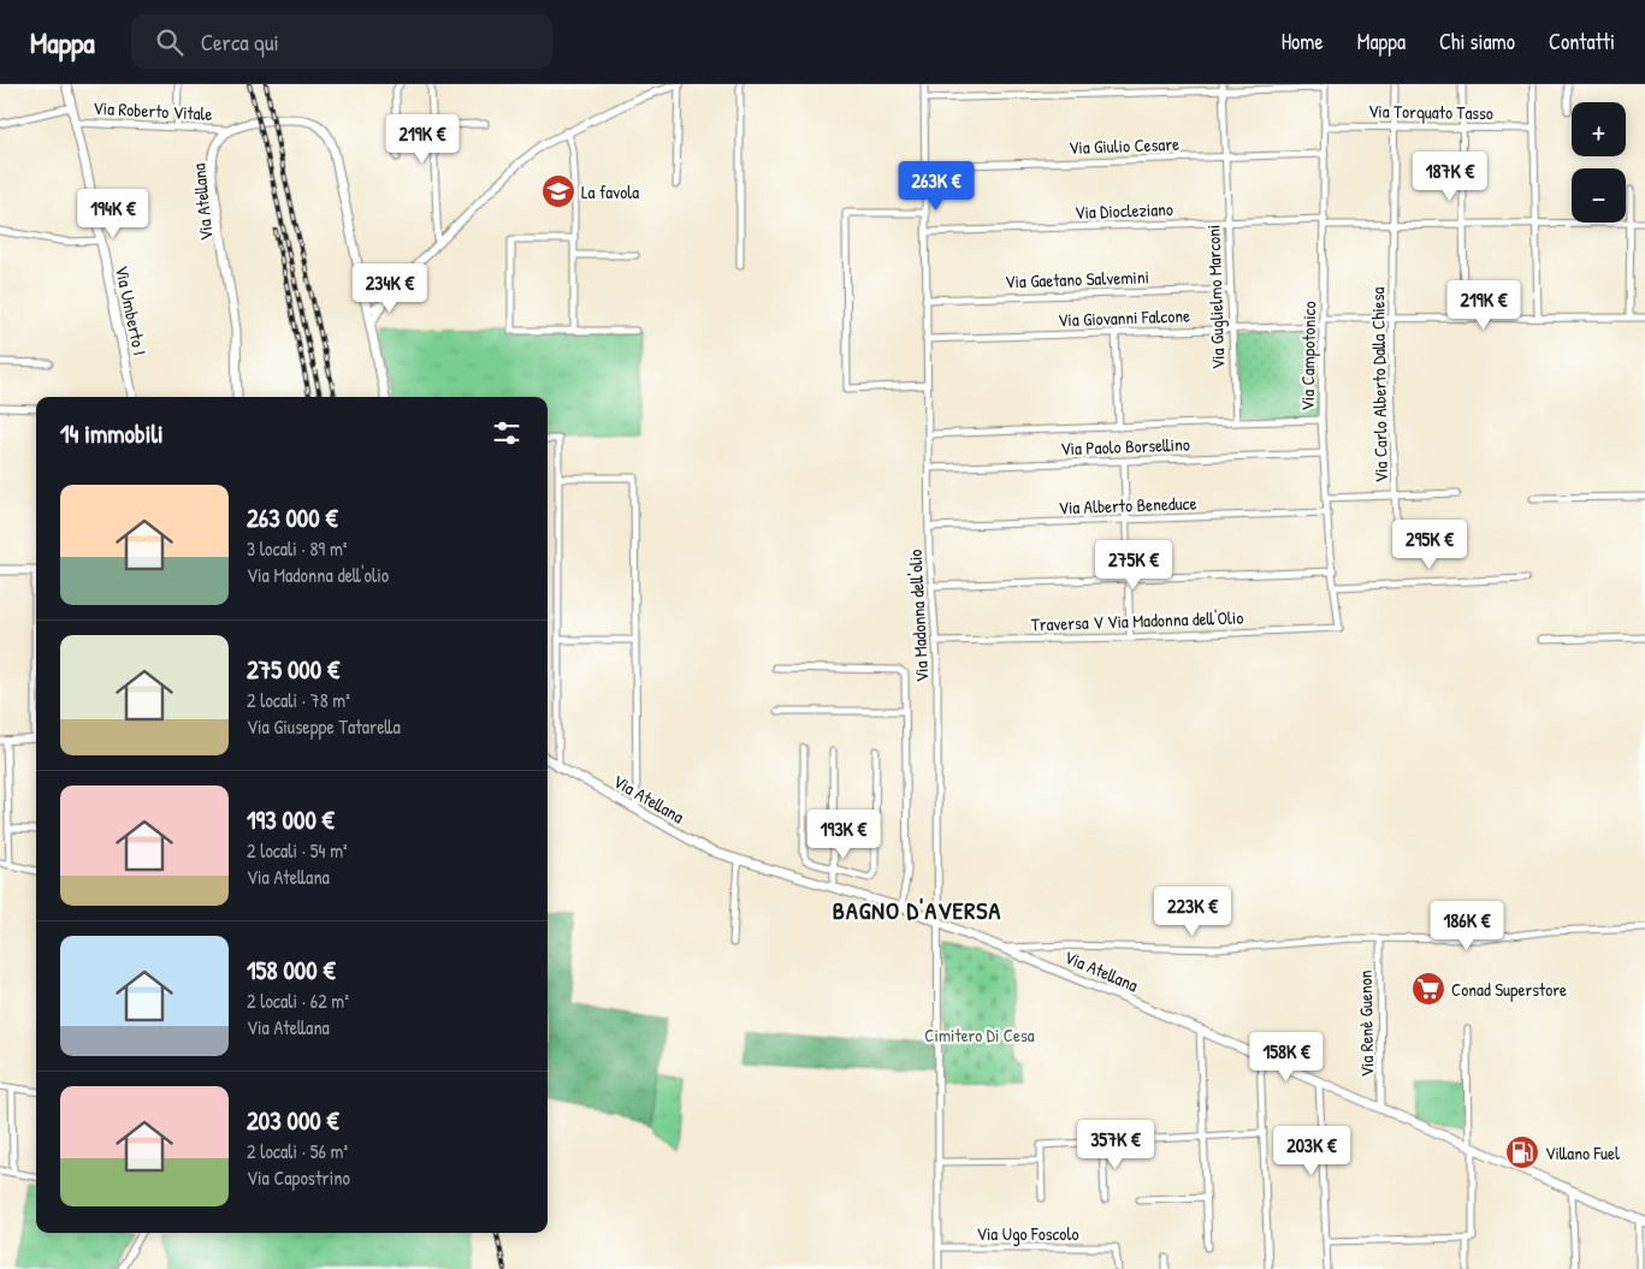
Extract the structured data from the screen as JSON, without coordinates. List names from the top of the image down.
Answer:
{
  "streets": {
    "main road": ["Via Atellana", "Via Umberto I"],
    "street": [
      "Via Roberto Vitale",
      "Via Torquato Tasso",
      "Via Giulio Cesare",
      "Via Diocleziano",
      "Via Gaetano Salvemini",
      "Via Guglielmo Marconi",
      "Via Giovanni Falcone",
      "Via Campotonico",
      "Via Carlo Alberto Dalla Chiesa",
      "Via Paolo Borsellino",
      "Via Alberto Beneduce",
      "Via Madonna dell'olio",
      "Traversa V Via Madonna dell'Olio",
      "Via Renè Guenon",
      "Via Ugo Foscolo"
    ]
  },
  "crossings": [
    ["Via Roberto Vitale", "Via Atellana"],
    ["Via Roberto Vitale", "Via Umberto I"],
    ["Via Torquato Tasso", "Via Campotonico"],
    ["Via Torquato Tasso", "Via Carlo Alberto Dalla Chiesa"],
    ["Via Giulio Cesare", "Via Guglielmo Marconi"],
    ["Via Giulio Cesare", "Via Campotonico"],
    ["Via Giulio Cesare", "Via Madonna dell'olio"],
    ["Via Atellana", "Via Madonna dell'olio"],
    ["Via Atellana", "Via Renè Guenon"],
    ["Via Diocleziano", "Via Guglielmo Marconi"],
    ["Via Diocleziano", "Via Campotonico"],
    ["Via Diocleziano", "Via Carlo Alberto Dalla Chiesa"],
    ["Via Diocleziano", "Via Madonna dell'olio"],
    ["Via Gaetano Salvemini", "Via Guglielmo Marconi"],
    ["Via Gaetano Salvemini", "Via Madonna dell'olio"],
    ["Via Guglielmo Marconi", "Via Giovanni Falcone"],
    ["Via Giovanni Falcone", "Via Campotonico"],
    ["Via Giovanni Falcone", "Via Carlo Alberto Dalla Chiesa"],
    ["Via Giovanni Falcone", "Via Madonna dell'olio"],
    ["Via Campotonico", "Via Paolo Borsellino"],
    ["Via Campotonico", "Via Alberto Beneduce"],
    ["Via Campotonico", "Traversa V Via Madonna dell'Olio"],
    ["Via Paolo Borsellino", "Via Madonna dell'olio"],
    ["Via Alberto Beneduce", "Via Madonna dell'olio"],
    ["Via Madonna dell'olio", "Traversa V Via Madonna dell'Olio"]
  ],
  "districts": ["BAGNO D'AVERSA"],
  "parks": ["Cimitero Di Cesa"],
  "places": {
    "school or university": ["La favola"],
    "supermarket": ["Conad Superstore"],
    "fuel station": ["Villano Fuel"]
  },
  "page": {
    "header": "Mappa",
    "search": "Cerca qui",
    "nav": [
      "Home",
      "Mappa",
      "Chi siamo",
      "Contatti"
    ],
    "map_buttons": ["+", "−"],
    "price": [
      "219K €",
      "187K €",
      "263K €",
      "194K €",
      "234K €",
      "219K €",
      "295K €",
      "275K €",
      "193K €",
      "223K €",
      "186K €",
      "158K €",
      "357K €",
      "203K €"
    ],
    "heading": "14 immobili",
    "list": [
      {
        "name": "263 000 €",
        "note": "3 locali · 89 m² · Via Madonna dell'olio"
      },
      {
        "name": "275 000 €",
        "note": "2 locali · 78 m² · Via Giuseppe Tatarella"
      },
      {
        "name": "193 000 €",
        "note": "2 locali · 54 m² · Via Atellana"
      },
      {
        "name": "158 000 €",
        "note": "2 locali · 62 m² · Via Atellana"
      },
      {
        "name": "203 000 €",
        "note": "2 locali · 56 m² · Via Capostrino"
      }
    ]
  }
}
